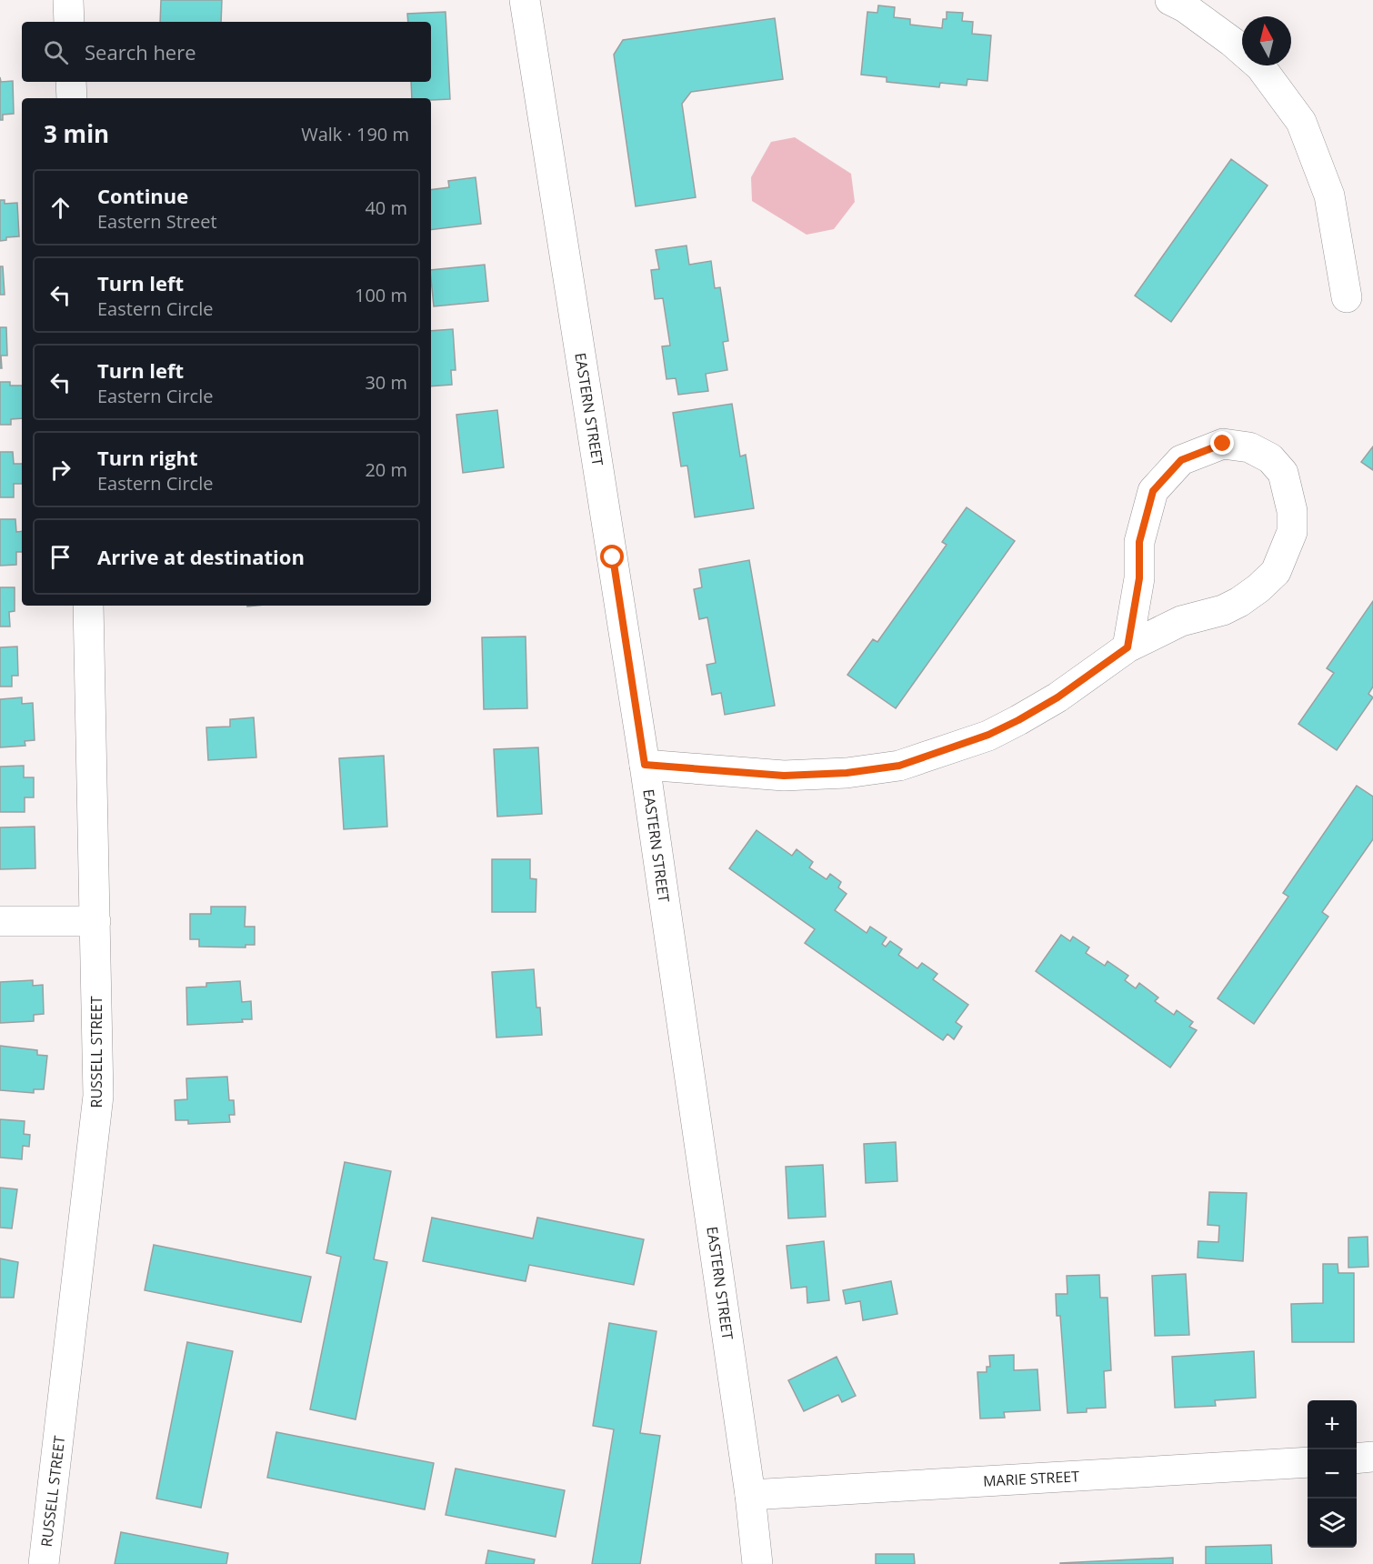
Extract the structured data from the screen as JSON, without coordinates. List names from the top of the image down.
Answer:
{
  "streets": {
    "street": ["EASTERN STREET", "RUSSELL STREET", "MARIE STREET"]
  },
  "crossings": [
    ["EASTERN STREET", "MARIE STREET"]
  ],
  "north": "top",
  "page": {
    "search": "Search here",
    "heading": ["3 min", "Walk · 190 m"],
    "list": [
      ["Continue", "Eastern Street", "40 m"],
      ["Turn left", "Eastern Circle", "100 m"],
      ["Turn left", "Eastern Circle", "30 m"],
      ["Turn right", "Eastern Circle", "20 m"],
      "Arrive at destination"
    ],
    "map_buttons": ["+", "−"]
  }
}
